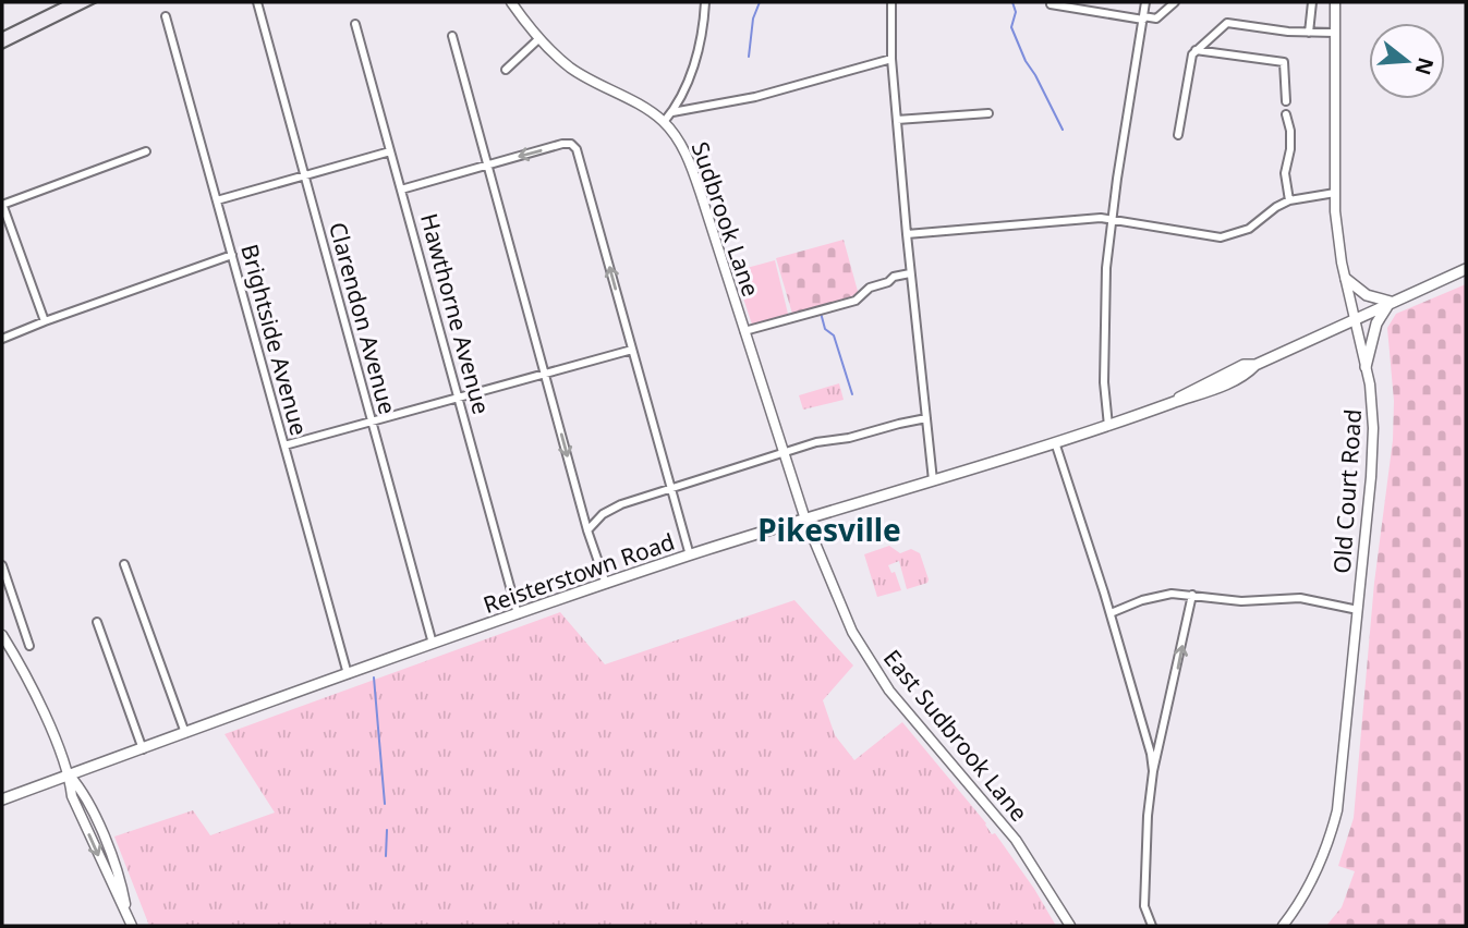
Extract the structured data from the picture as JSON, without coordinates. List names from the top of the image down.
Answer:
{
  "streets": {
    "main road": [
      "Sudbrook Lane",
      "Old Court Road",
      "Reisterstown Road",
      "East Sudbrook Lane"
    ],
    "street": ["Hawthorne Avenue", "Clarendon Avenue", "Brightside Avenue"]
  },
  "crossings": [
    ["Sudbrook Lane", "Reisterstown Road"],
    ["Sudbrook Lane", "East Sudbrook Lane"],
    ["Hawthorne Avenue", "Reisterstown Road"],
    ["Clarendon Avenue", "Reisterstown Road"],
    ["Brightside Avenue", "Reisterstown Road"],
    ["Old Court Road", "Reisterstown Road"],
    ["Reisterstown Road", "East Sudbrook Lane"]
  ],
  "districts": ["Pikesville"],
  "north": "right"
}
